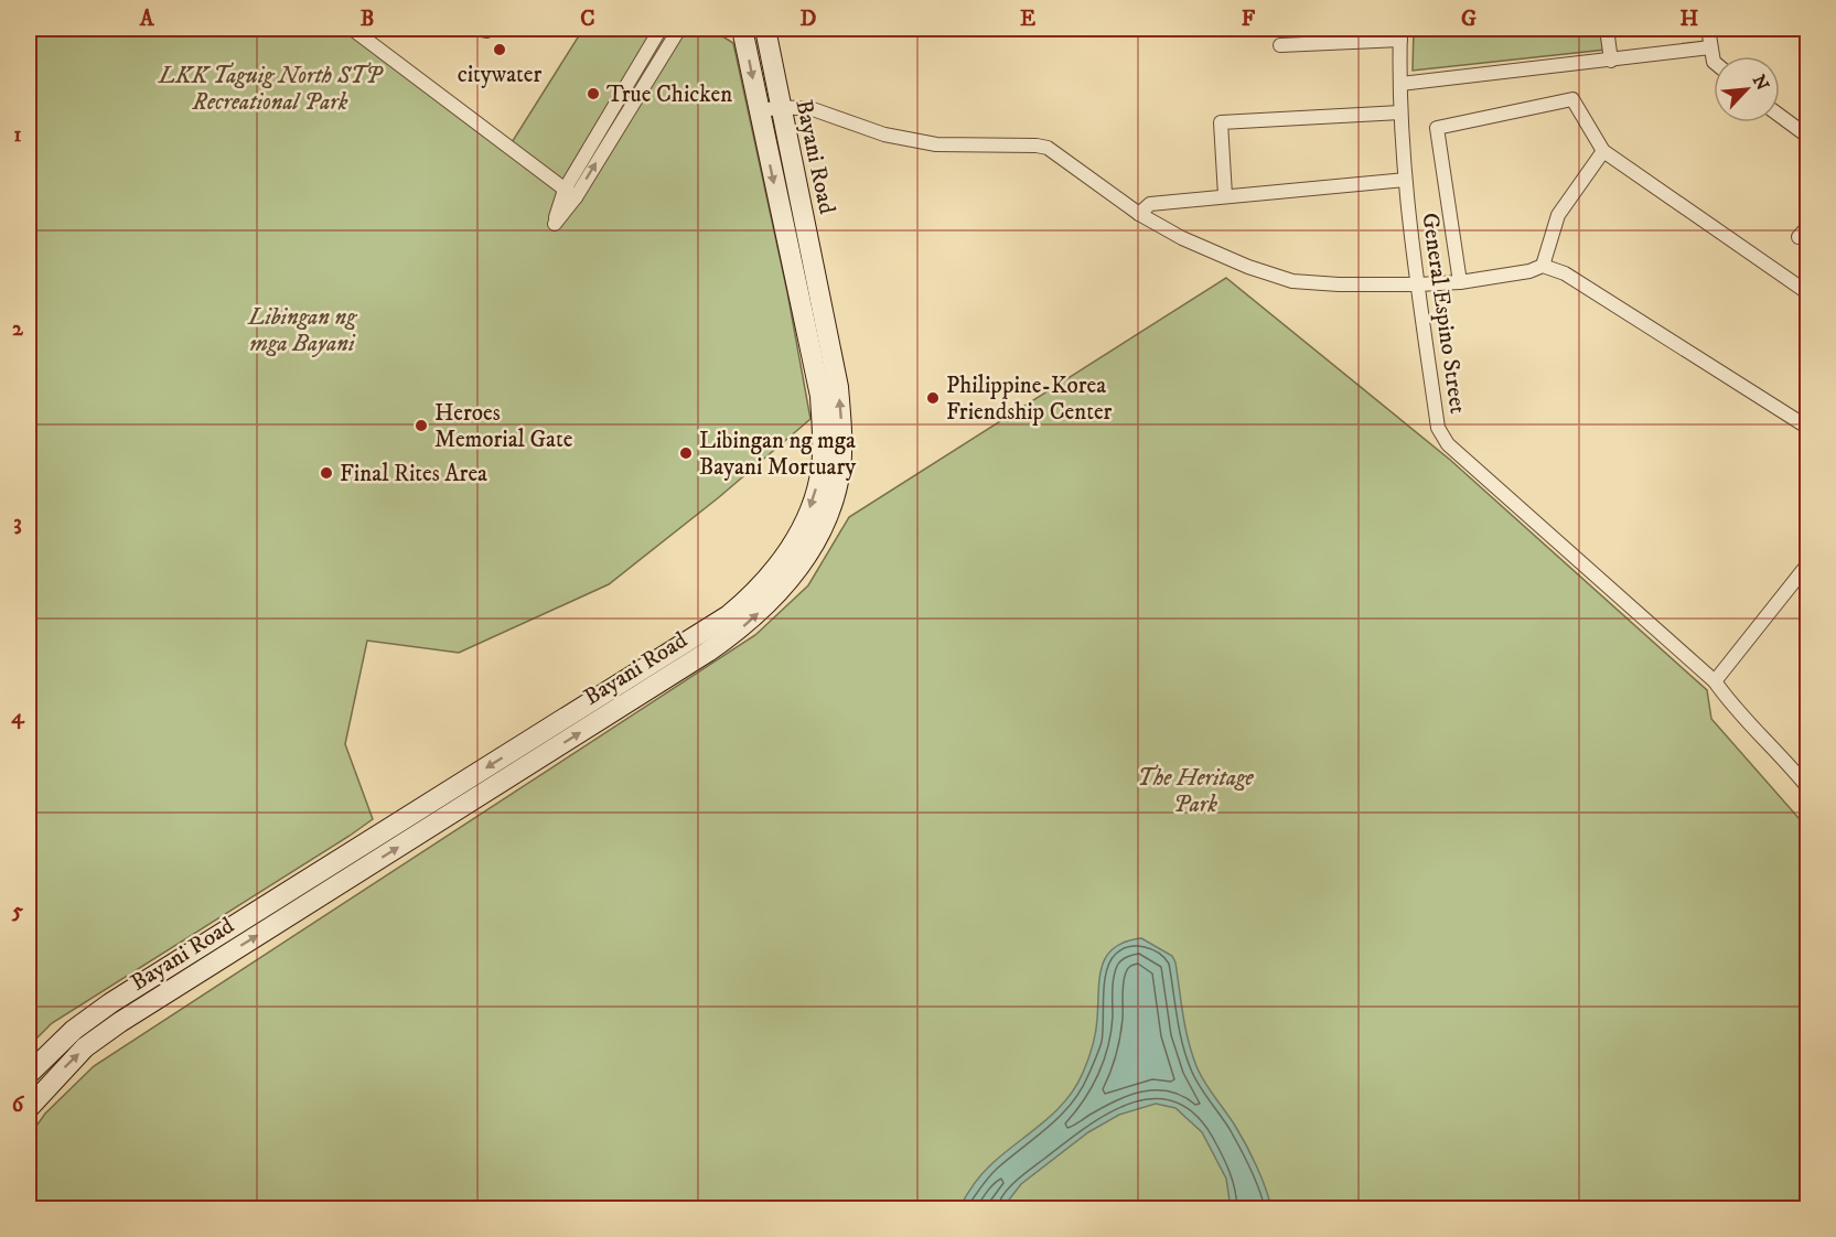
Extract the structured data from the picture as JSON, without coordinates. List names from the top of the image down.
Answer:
{
  "streets": {
    "main road": ["Bayani Road"],
    "street": ["General Espino Street"]
  },
  "parks": ["LKK Taguig North STP Recreational Park", "Libingan ng mga Bayani", "The Heritage Park"],
  "places": [
    "citywater",
    "True Chicken",
    "Philippine-Korea Friendship Center",
    "Heroes Memorial Gate",
    "Libingan ng mga Bayani Mortuary",
    "Final Rites Area"
  ],
  "north": "top right",
  "grid": {
    "columns": [
      "A",
      "B",
      "C",
      "D",
      "E",
      "F",
      "G",
      "H"
    ],
    "rows": [
      "1",
      "2",
      "3",
      "4",
      "5",
      "6"
    ]
  }
}
